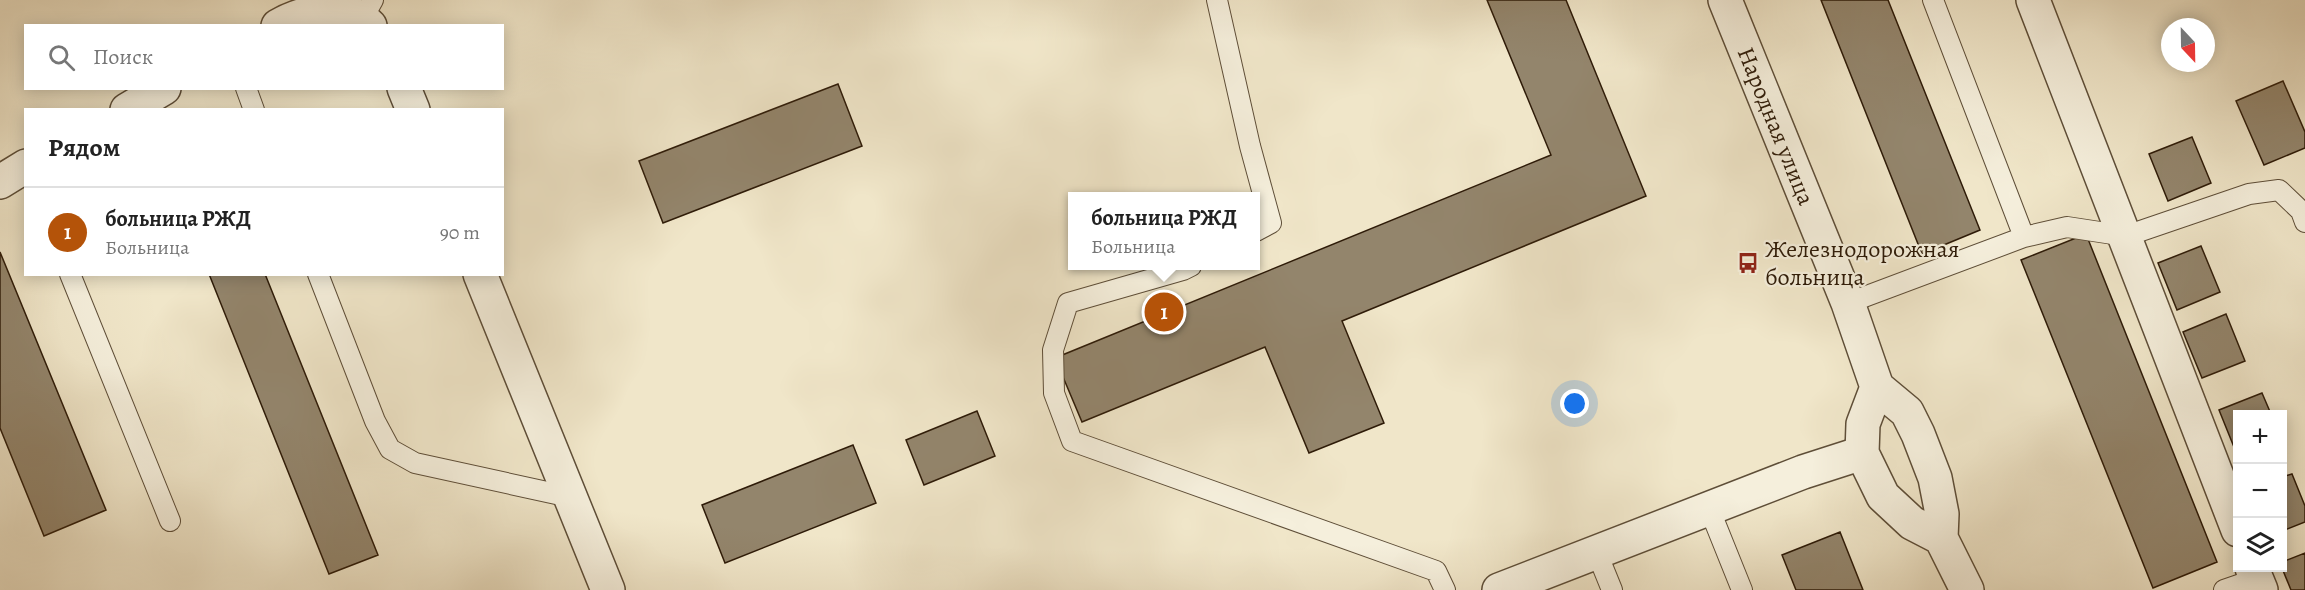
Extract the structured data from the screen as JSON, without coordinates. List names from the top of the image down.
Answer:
{
  "streets": {
    "street": ["Народная улица"]
  },
  "places": {
    "bus stop": ["Железнодорожная больница"]
  },
  "north": "bottom",
  "page": {
    "search": "Поиск",
    "heading": "Рядом",
    "list": [
      {
        "mark": "1",
        "name": "больница РЖД",
        "note": "Больница",
        "value": "90 m"
      }
    ],
    "popup": ["больница РЖД", "Больница"],
    "pins": "1",
    "map_buttons": ["+", "−"]
  }
}
